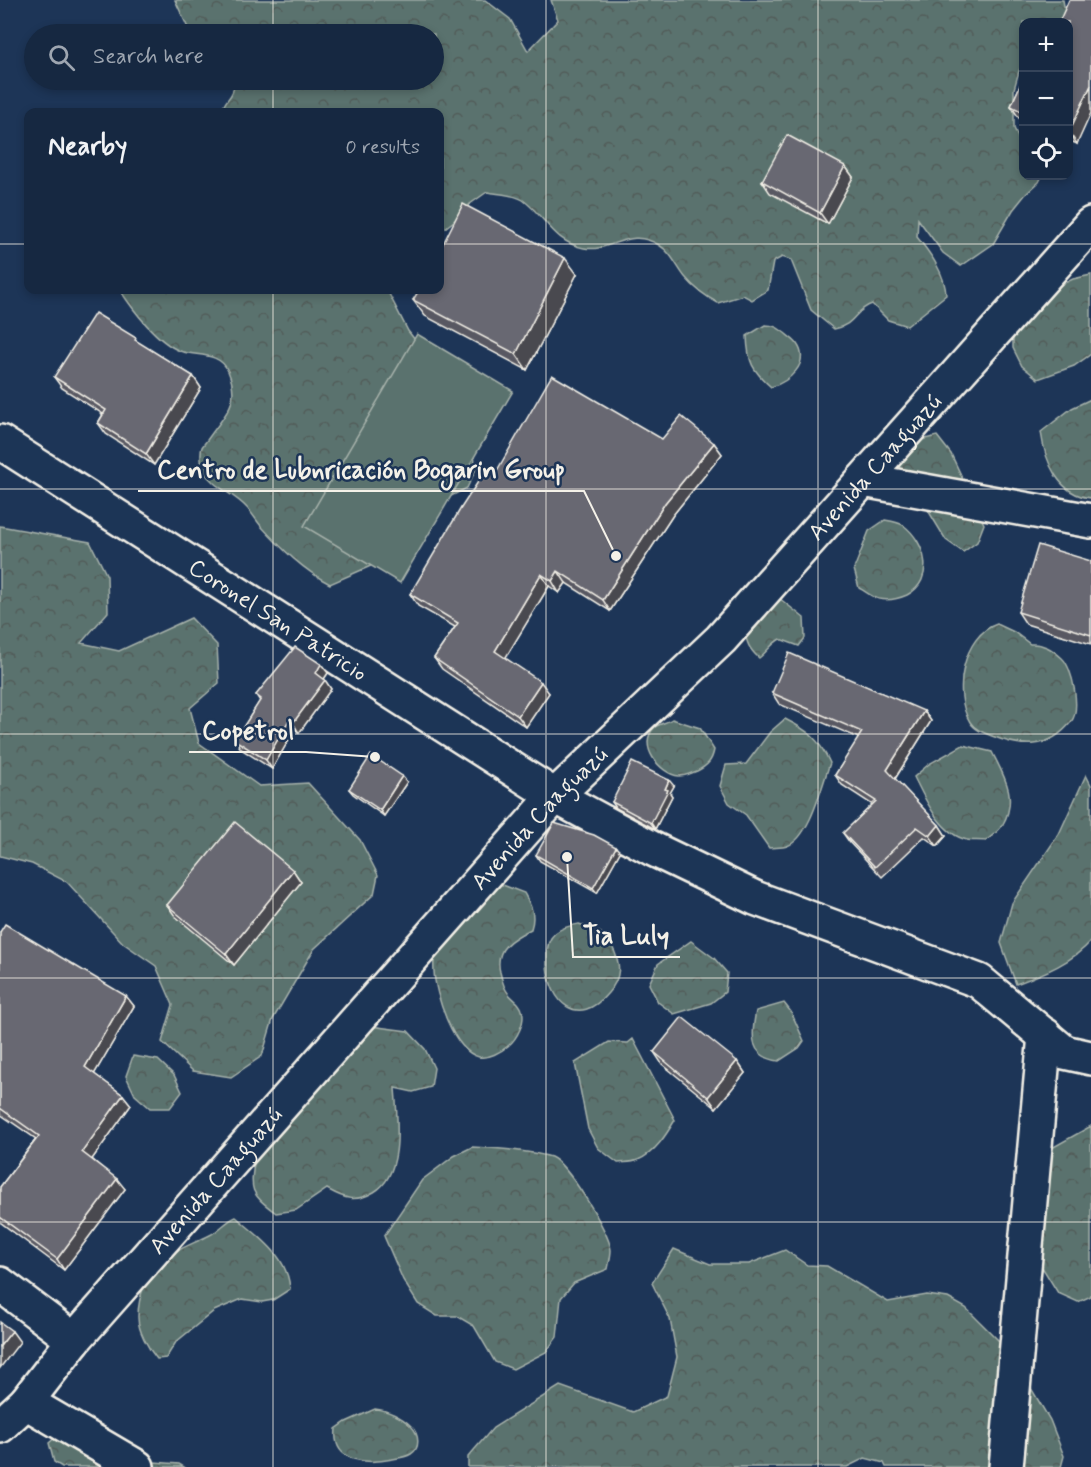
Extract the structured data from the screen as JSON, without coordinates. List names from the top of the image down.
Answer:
{
  "streets": {
    "street": ["Avenida Caaguazú", "Coronel San Patricio"]
  },
  "crossings": [
    ["Avenida Caaguazú", "Coronel San Patricio"]
  ],
  "places": ["Centro de Lubnricación Bogarin Group", "Copetrol", "Tia Luly"],
  "page": {
    "map_buttons": ["+", "−"],
    "search": "Search here",
    "heading": ["Nearby", "0 results"]
  }
}
